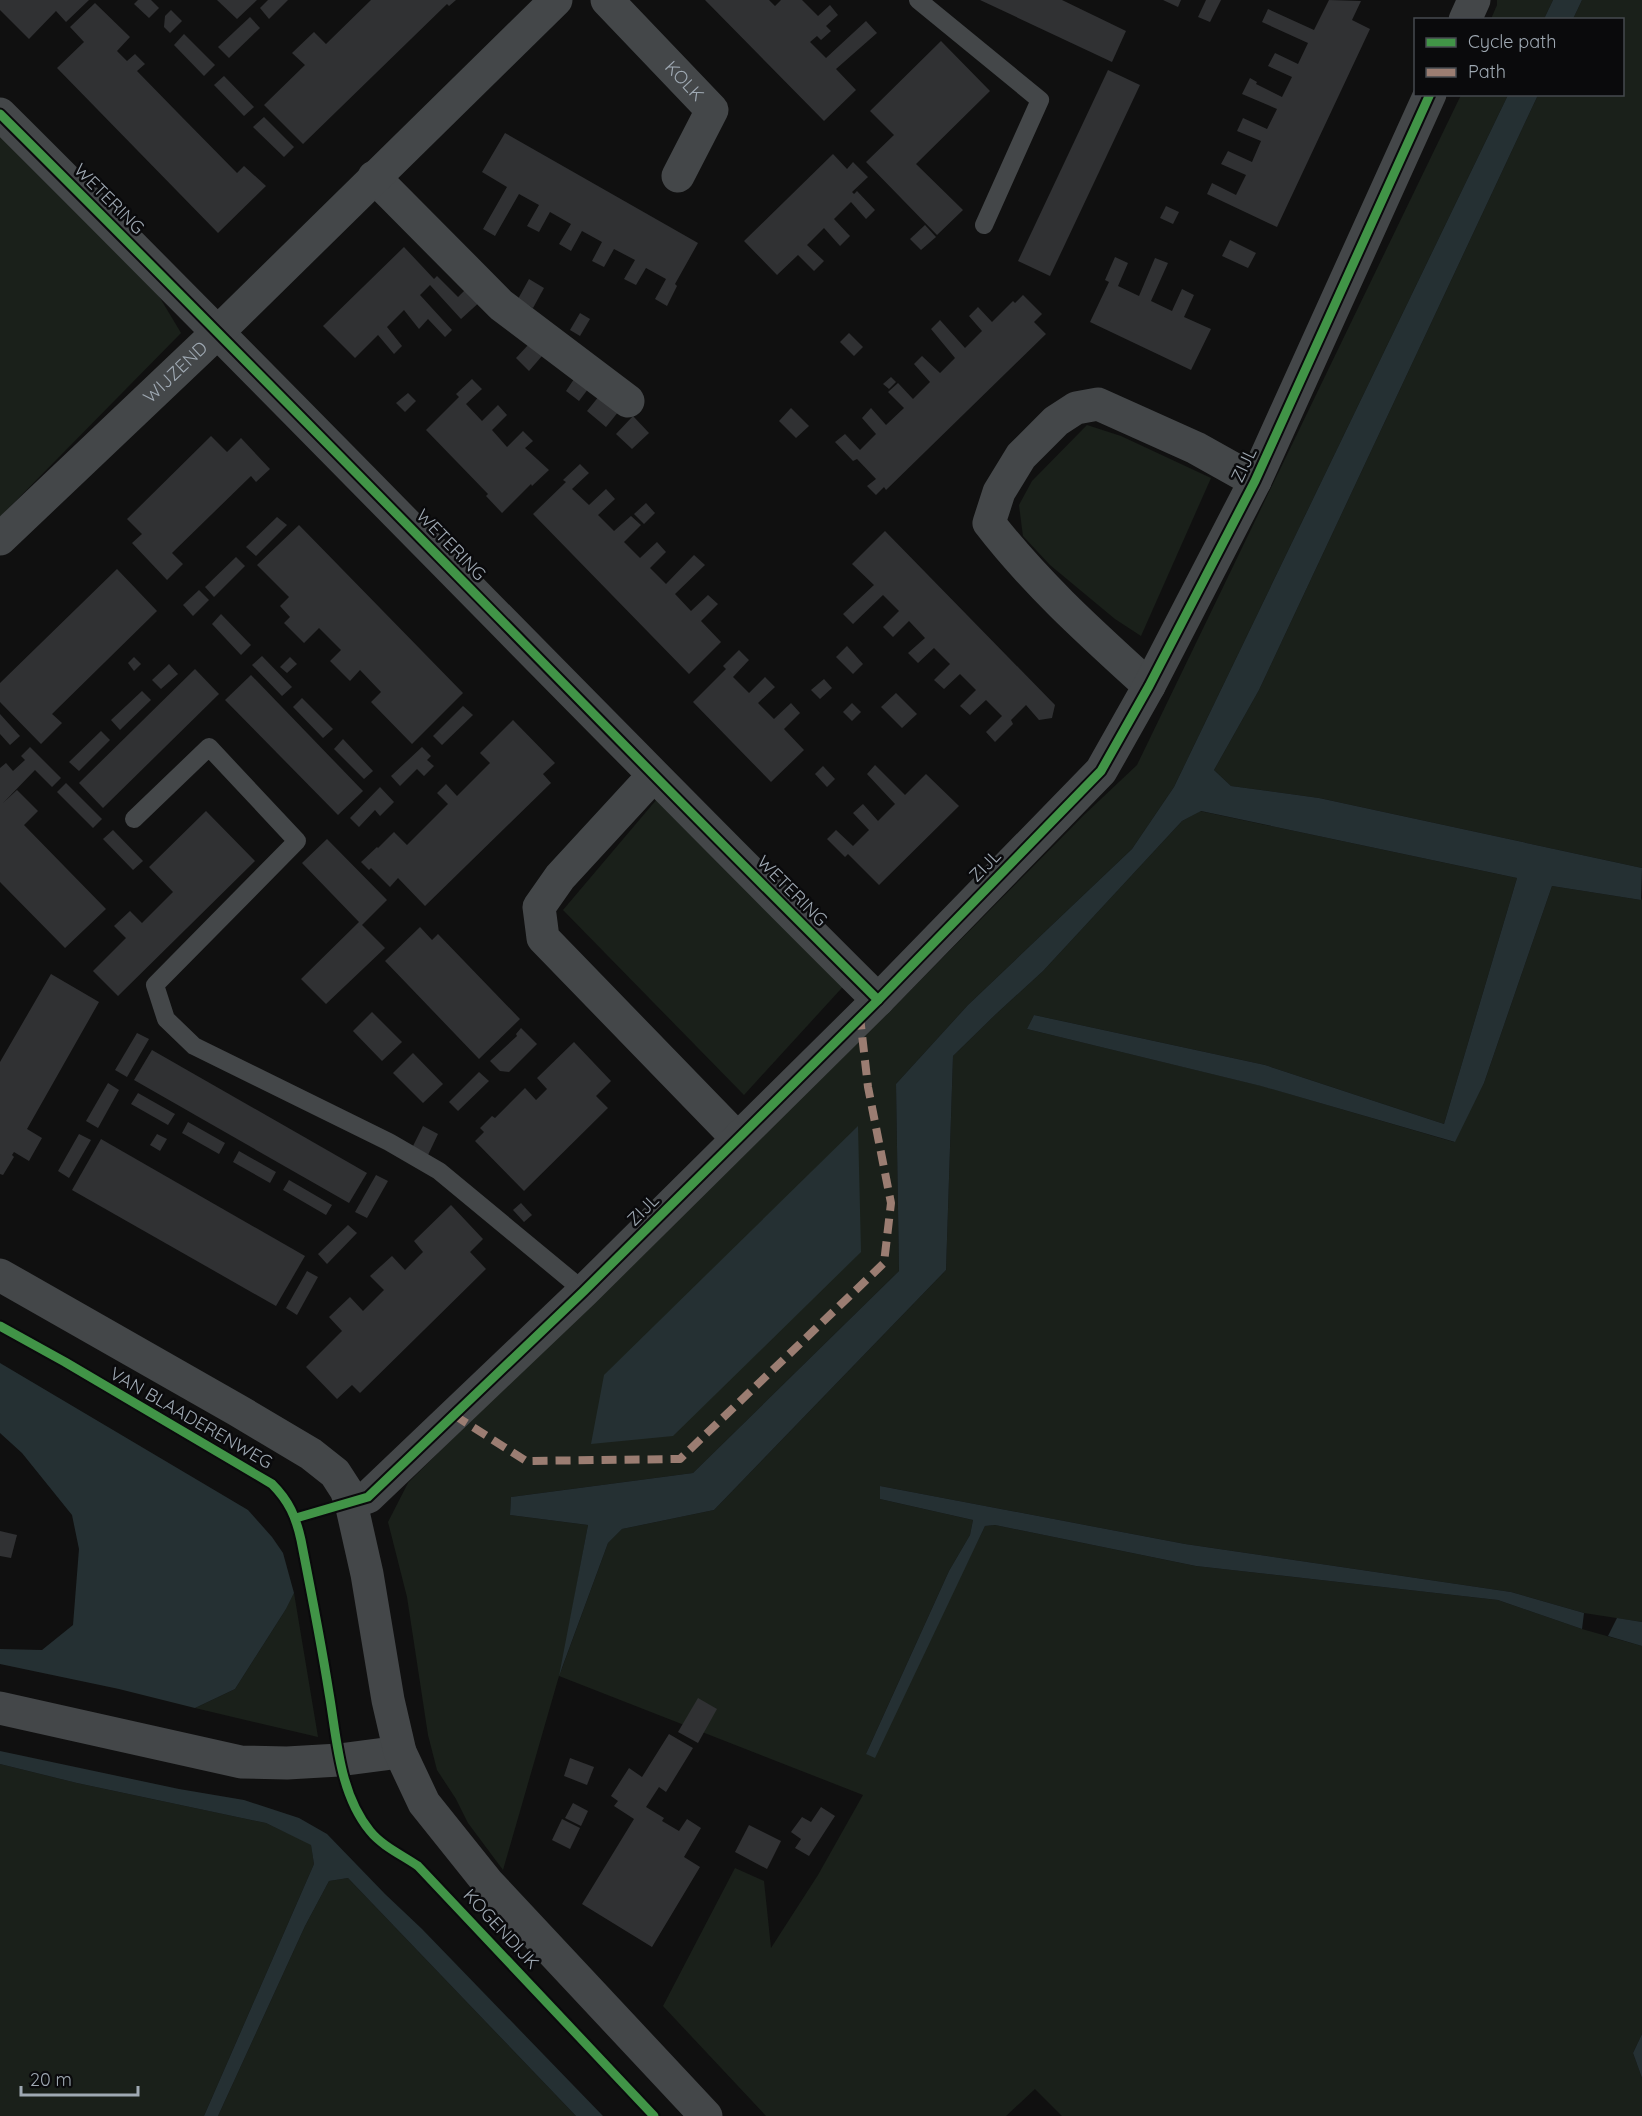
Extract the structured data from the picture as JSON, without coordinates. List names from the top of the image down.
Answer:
{
  "streets": {
    "street": [
      "KOLK",
      "WETERING",
      "WIJZEND",
      "ZIJL",
      "VAN BLAADERENWEG",
      "KOGENDIJK"
    ]
  },
  "crossings": [
    ["WETERING", "WIJZEND"],
    ["WETERING", "ZIJL"],
    ["ZIJL", "VAN BLAADERENWEG"],
    ["VAN BLAADERENWEG", "KOGENDIJK"]
  ],
  "legend": ["Cycle path", "Path"],
  "scale_bar": "20 m"
}
